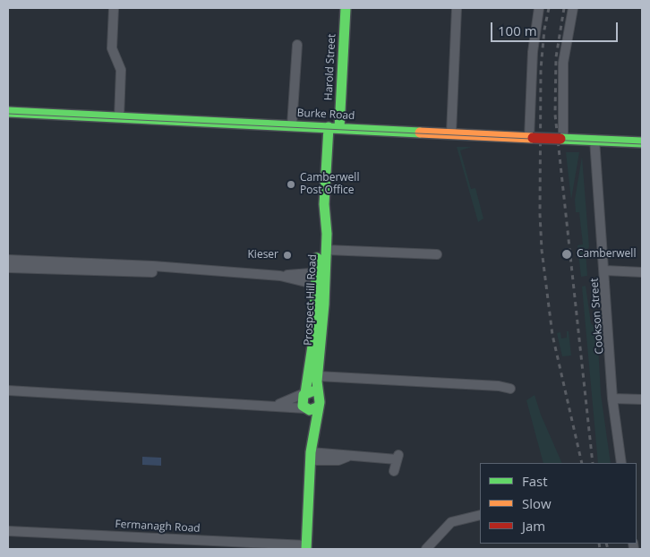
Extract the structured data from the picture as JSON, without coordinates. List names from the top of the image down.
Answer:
{
  "streets": {
    "main road": ["Harold Street", "Burke Road", "Prospect Hill Road"],
    "street": ["Cookson Street", "Fermanagh Road"]
  },
  "crossings": [
    ["Harold Street", "Burke Road"],
    ["Harold Street", "Prospect Hill Road"],
    ["Burke Road", "Prospect Hill Road"],
    ["Burke Road", "Cookson Street"],
    ["Prospect Hill Road", "Fermanagh Road"]
  ],
  "places": ["Camberwell Post Office", "Camberwell", "Kieser"],
  "legend": ["Fast", "Slow", "Jam"],
  "scale_bar": "100 m"
}
